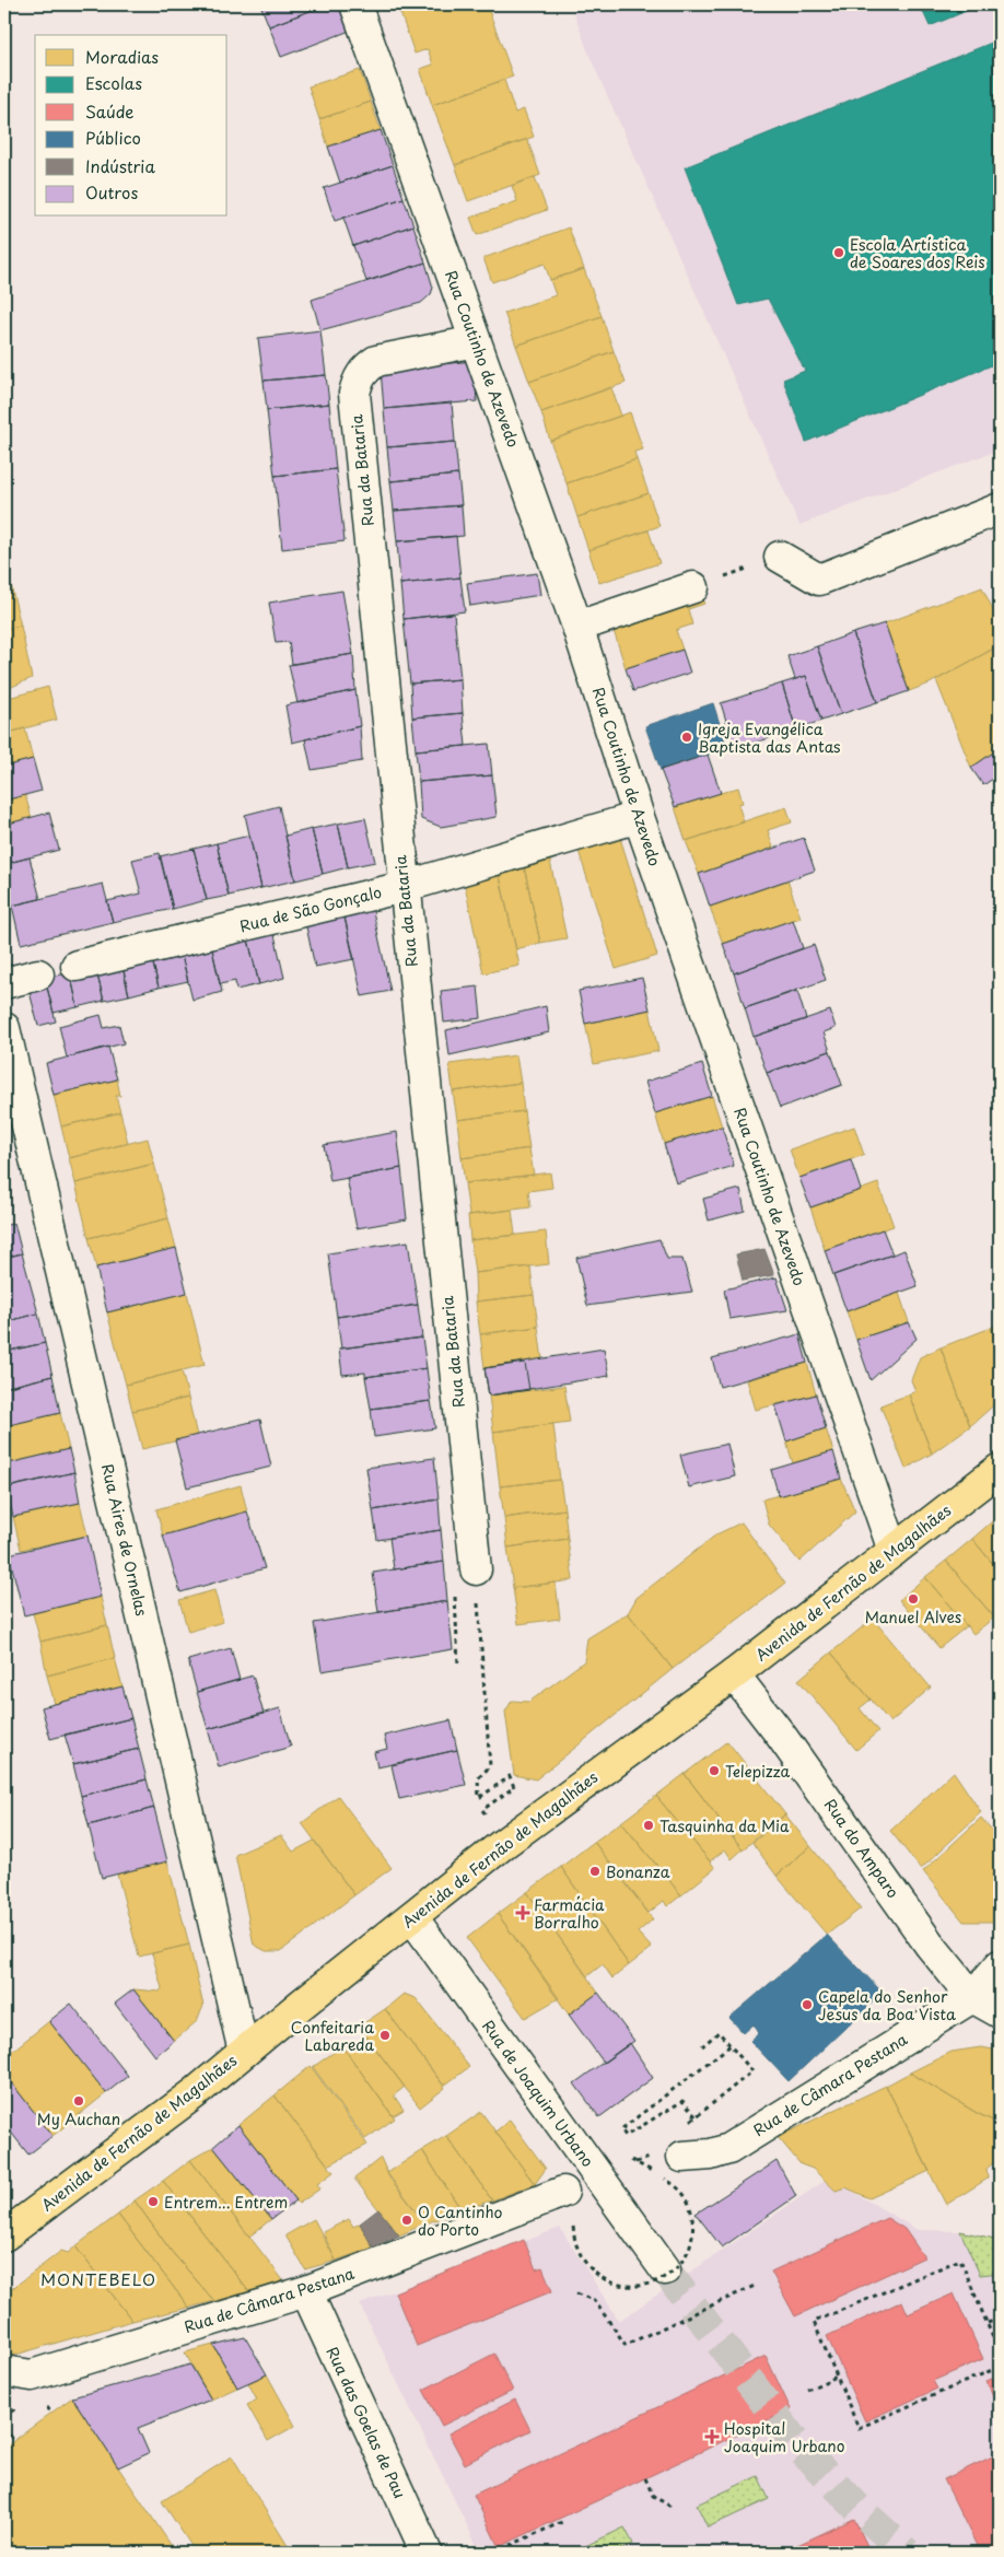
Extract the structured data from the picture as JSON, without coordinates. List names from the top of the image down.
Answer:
{
  "streets": {
    "main road": ["Avenida de Fernão de Magalhães"],
    "street": [
      "Rua Coutinho de Azevedo",
      "Rua da Bataria",
      "Rua de São Gonçalo",
      "Rua Aires de Ornelas",
      "Rua do Amparo",
      "Rua de Câmara Pestana",
      "Rua de Joaquim Urbano",
      "Rua das Goelas de Pau"
    ]
  },
  "crossings": [
    ["Rua Coutinho de Azevedo", "Rua da Bataria"],
    ["Rua Coutinho de Azevedo", "Rua de São Gonçalo"],
    ["Rua Coutinho de Azevedo", "Avenida de Fernão de Magalhães"],
    ["Rua da Bataria", "Rua de São Gonçalo"],
    ["Rua Aires de Ornelas", "Avenida de Fernão de Magalhães"],
    ["Avenida de Fernão de Magalhães", "Rua do Amparo"],
    ["Avenida de Fernão de Magalhães", "Rua de Joaquim Urbano"],
    ["Rua do Amparo", "Rua de Câmara Pestana"],
    ["Rua de Câmara Pestana", "Rua das Goelas de Pau"]
  ],
  "districts": ["MONTEBELO"],
  "places": {
    "other": [
      "Escola Artística de Soares dos Reis",
      "Igreja Evangélica Baptista das Antas",
      "Manuel Alves",
      "Telepizza",
      "Tasquinha da Mia",
      "Bonanza",
      "Capela do Senhor Jesus da Boa Vista",
      "Confeitaria Labareda",
      "My Auchan",
      "Entrem... Entrem",
      "O Cantinho do Porto"
    ],
    "health": ["Farmácia Borralho", "Hospital Joaquim Urbano"]
  },
  "legend": [
    "Moradias",
    "Escolas",
    "Saúde",
    "Público",
    "Indústria",
    "Outros"
  ]
}
